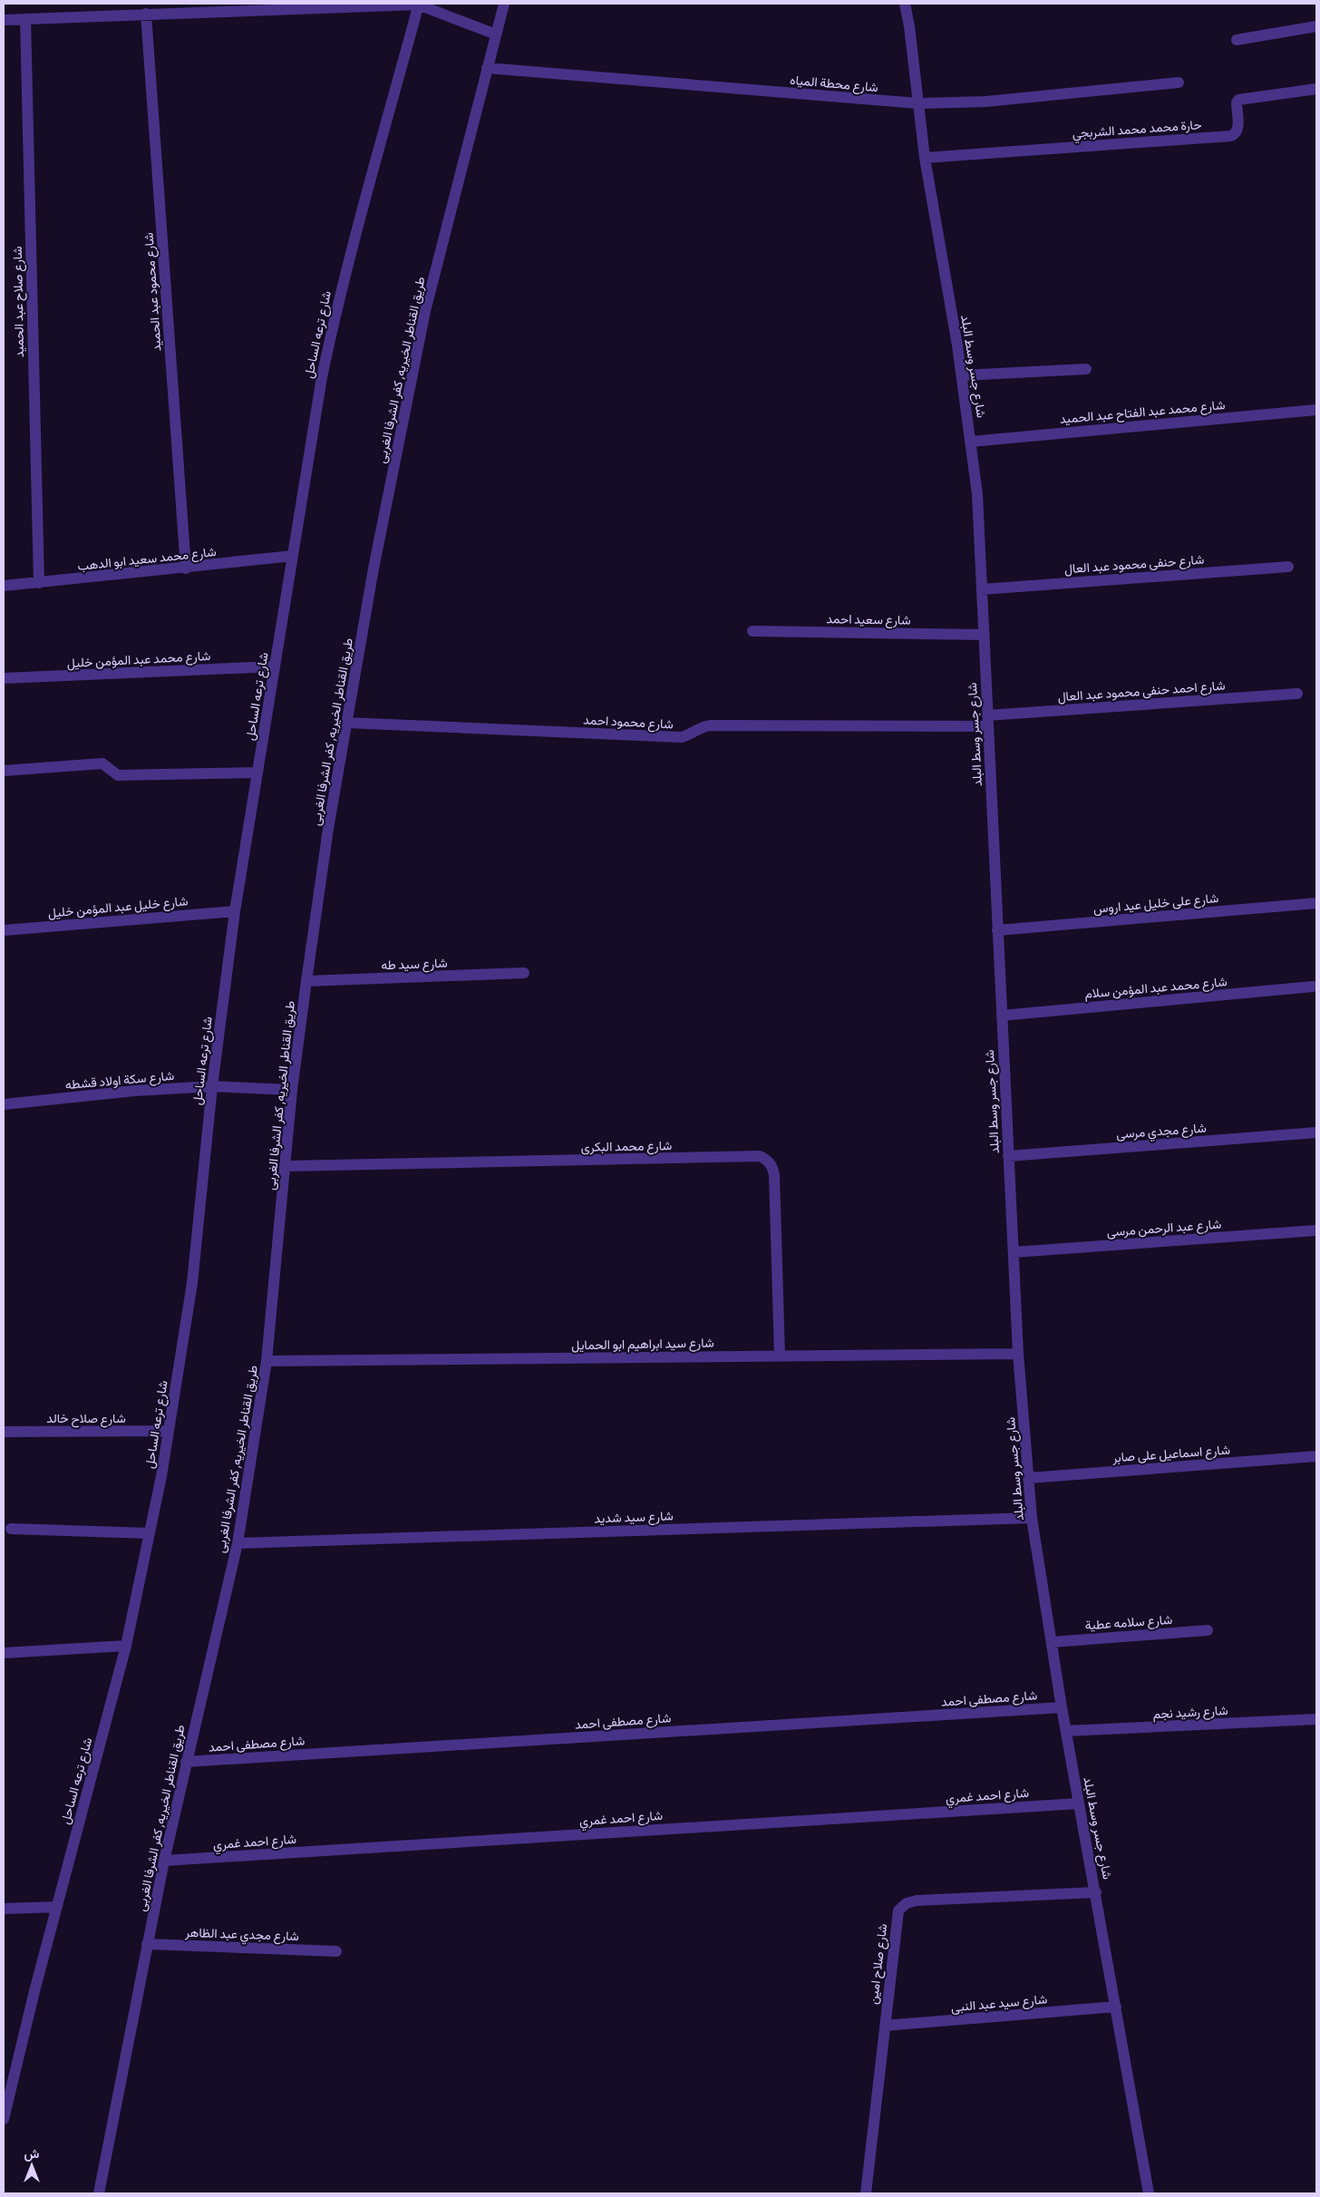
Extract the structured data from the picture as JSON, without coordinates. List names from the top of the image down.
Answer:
{
  "streets": {
    "street": [
      "شارع محطة المياه",
      "حارة محمد محمد الشربجي",
      "شارع محمود عبد الحميد",
      "شارع صلاح عبد الحميد",
      "شارع ترعه الساحل",
      "شارع جسر وسط البلد",
      "طريق القناطر الخيريه, كفر الشرفا الغربى",
      "شارع محمد عبد الفتاح عبد الحميد",
      "شارع محمد سعيد ابو الدهب",
      "شارع حنفى محمود عبد العال",
      "شارع سعيد احمد",
      "شارع محمد عبد المؤمن خليل",
      "شارع احمد حنفى محمود عبد العال",
      "شارع محمود احمد",
      "شارع على خليل عيد اروس",
      "شارع خليل عبد المؤمن خليل",
      "شارع سيد طه",
      "شارع محمد عبد المؤمن سلام",
      "شارع سكة اولاد قشطه",
      "شارع مجدي مرسى",
      "شارع محمد البكرى",
      "شارع عبد الرحمن مرسى",
      "شارع سيد ابراهيم ابو الحمايل",
      "شارع صلاح خالد",
      "شارع اسماعيل على صابر",
      "شارع سيد شديد",
      "شارع سلامه عطية",
      "شارع مصطفى احمد",
      "شارع رشيد نجم",
      "شارع احمد غمري",
      "شارع مجدي عبد الظاهر",
      "شارع صلاح امين",
      "شارع سيد عبد النبى"
    ]
  },
  "crossings": [
    ["شارع محطة المياه", "شارع جسر وسط البلد"],
    ["شارع محطة المياه", "طريق القناطر الخيريه, كفر الشرفا الغربى"],
    ["حارة محمد محمد الشربجي", "شارع جسر وسط البلد"],
    ["شارع محمود عبد الحميد", "شارع محمد سعيد ابو الدهب"],
    ["شارع صلاح عبد الحميد", "شارع محمد سعيد ابو الدهب"],
    ["شارع ترعه الساحل", "شارع محمد سعيد ابو الدهب"],
    ["شارع ترعه الساحل", "شارع محمد عبد المؤمن خليل"],
    ["شارع ترعه الساحل", "شارع خليل عبد المؤمن خليل"],
    ["شارع ترعه الساحل", "شارع سكة اولاد قشطه"],
    ["شارع ترعه الساحل", "شارع صلاح خالد"],
    ["شارع جسر وسط البلد", "شارع محمد عبد الفتاح عبد الحميد"],
    ["شارع جسر وسط البلد", "شارع حنفى محمود عبد العال"],
    ["شارع جسر وسط البلد", "شارع سعيد احمد"],
    ["شارع جسر وسط البلد", "شارع احمد حنفى محمود عبد العال"],
    ["شارع جسر وسط البلد", "شارع محمود احمد"],
    ["شارع جسر وسط البلد", "شارع على خليل عيد اروس"],
    ["شارع جسر وسط البلد", "شارع محمد عبد المؤمن سلام"],
    ["شارع جسر وسط البلد", "شارع مجدي مرسى"],
    ["شارع جسر وسط البلد", "شارع عبد الرحمن مرسى"],
    ["شارع جسر وسط البلد", "شارع سيد ابراهيم ابو الحمايل"],
    ["شارع جسر وسط البلد", "شارع اسماعيل على صابر"],
    ["شارع جسر وسط البلد", "شارع سيد شديد"],
    ["شارع جسر وسط البلد", "شارع سلامه عطية"],
    ["شارع جسر وسط البلد", "شارع مصطفى احمد"],
    ["شارع جسر وسط البلد", "شارع رشيد نجم"],
    ["شارع جسر وسط البلد", "شارع احمد غمري"],
    ["شارع جسر وسط البلد", "شارع صلاح امين"],
    ["شارع جسر وسط البلد", "شارع سيد عبد النبى"],
    ["طريق القناطر الخيريه, كفر الشرفا الغربى", "شارع محمود احمد"],
    ["طريق القناطر الخيريه, كفر الشرفا الغربى", "شارع سيد طه"],
    ["طريق القناطر الخيريه, كفر الشرفا الغربى", "شارع سكة اولاد قشطه"],
    ["طريق القناطر الخيريه, كفر الشرفا الغربى", "شارع محمد البكرى"],
    ["طريق القناطر الخيريه, كفر الشرفا الغربى", "شارع سيد ابراهيم ابو الحمايل"],
    ["طريق القناطر الخيريه, كفر الشرفا الغربى", "شارع سيد شديد"],
    ["طريق القناطر الخيريه, كفر الشرفا الغربى", "شارع مصطفى احمد"],
    ["طريق القناطر الخيريه, كفر الشرفا الغربى", "شارع احمد غمري"],
    ["طريق القناطر الخيريه, كفر الشرفا الغربى", "شارع مجدي عبد الظاهر"],
    ["شارع احمد حنفى محمود عبد العال", "شارع محمود احمد"],
    ["شارع محمد البكرى", "شارع سيد ابراهيم ابو الحمايل"],
    ["شارع صلاح امين", "شارع سيد عبد النبى"]
  ],
  "north": "top"
}
